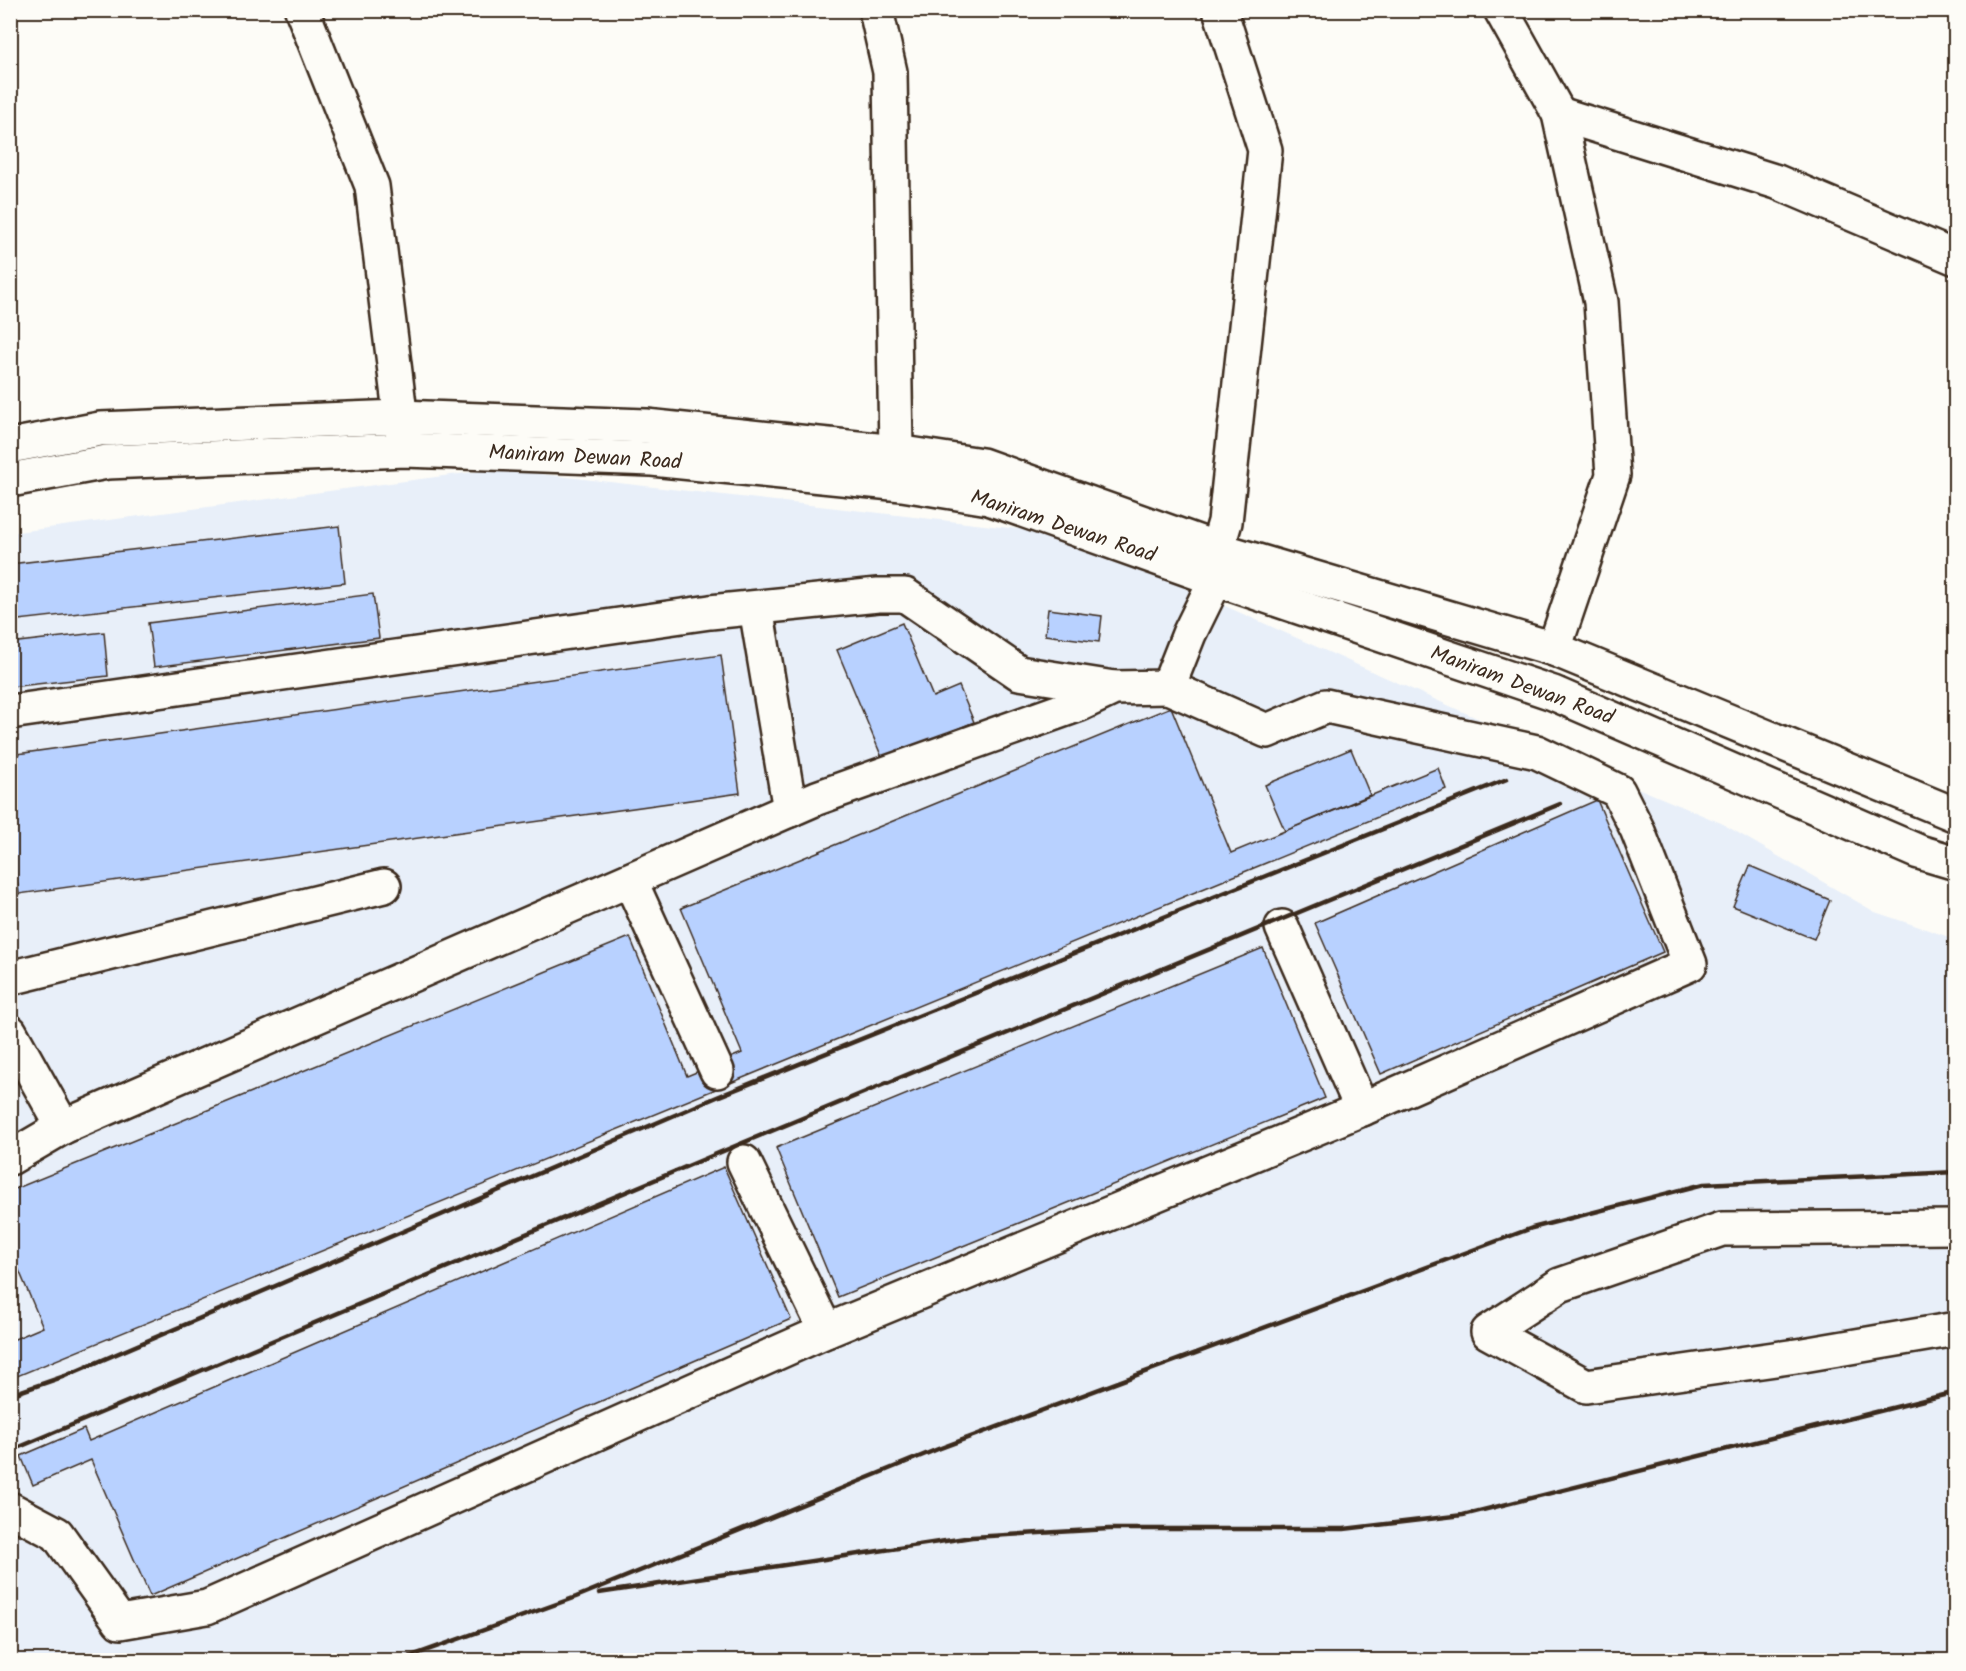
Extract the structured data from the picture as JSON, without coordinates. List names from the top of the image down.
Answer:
{
  "streets": {
    "main road": ["Maniram Dewan Road"]
  }
}
